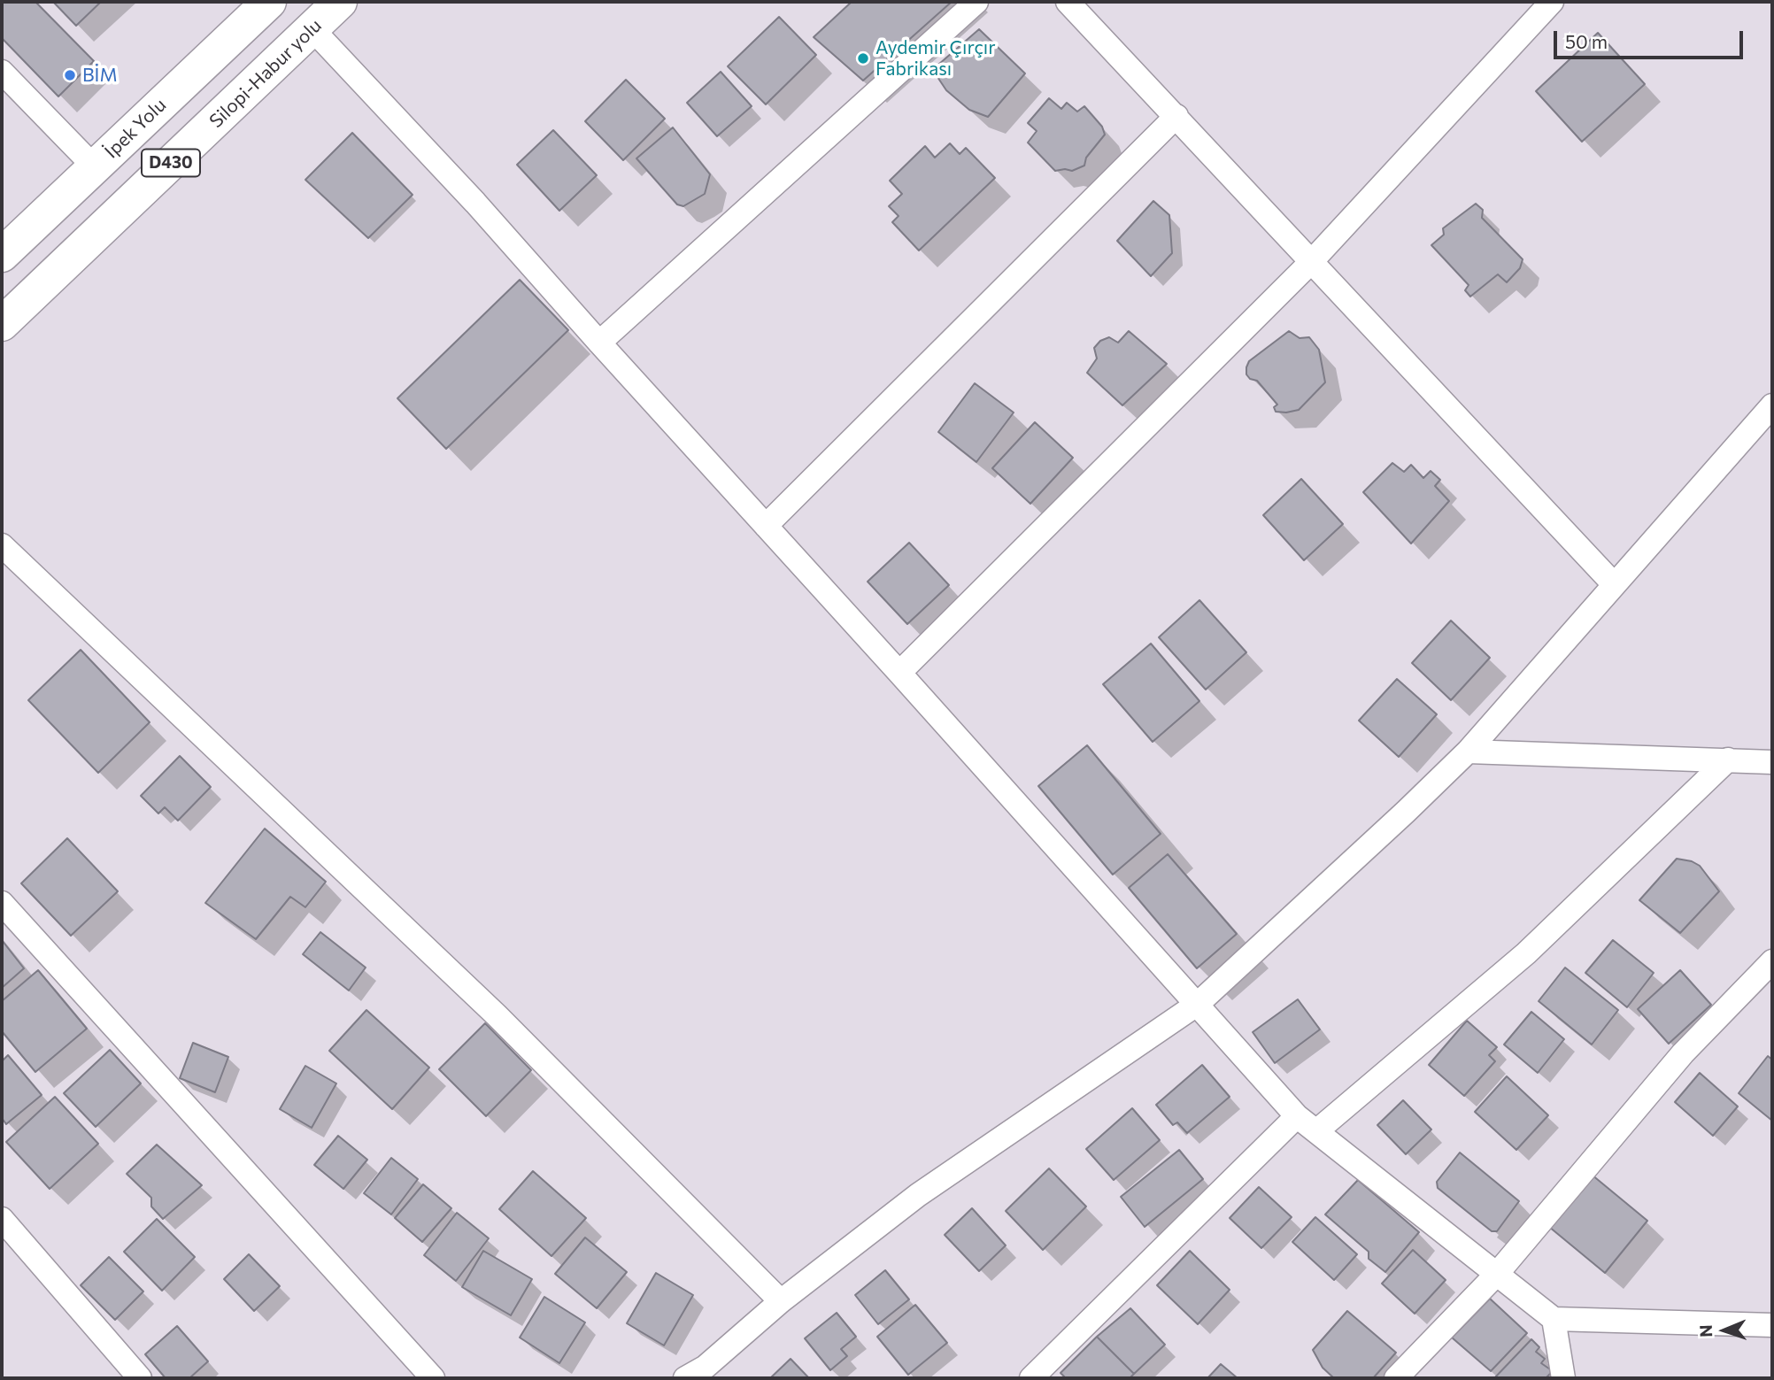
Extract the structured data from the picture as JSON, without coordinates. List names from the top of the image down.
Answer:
{
  "streets": {
    "highway": ["Silopi-Habur yolu", "İpek Yolu", "D430"]
  },
  "places": ["Aydemir Çırçır Fabrikası", "BİM"],
  "scale_bar": "50 m",
  "north": "left"
}
